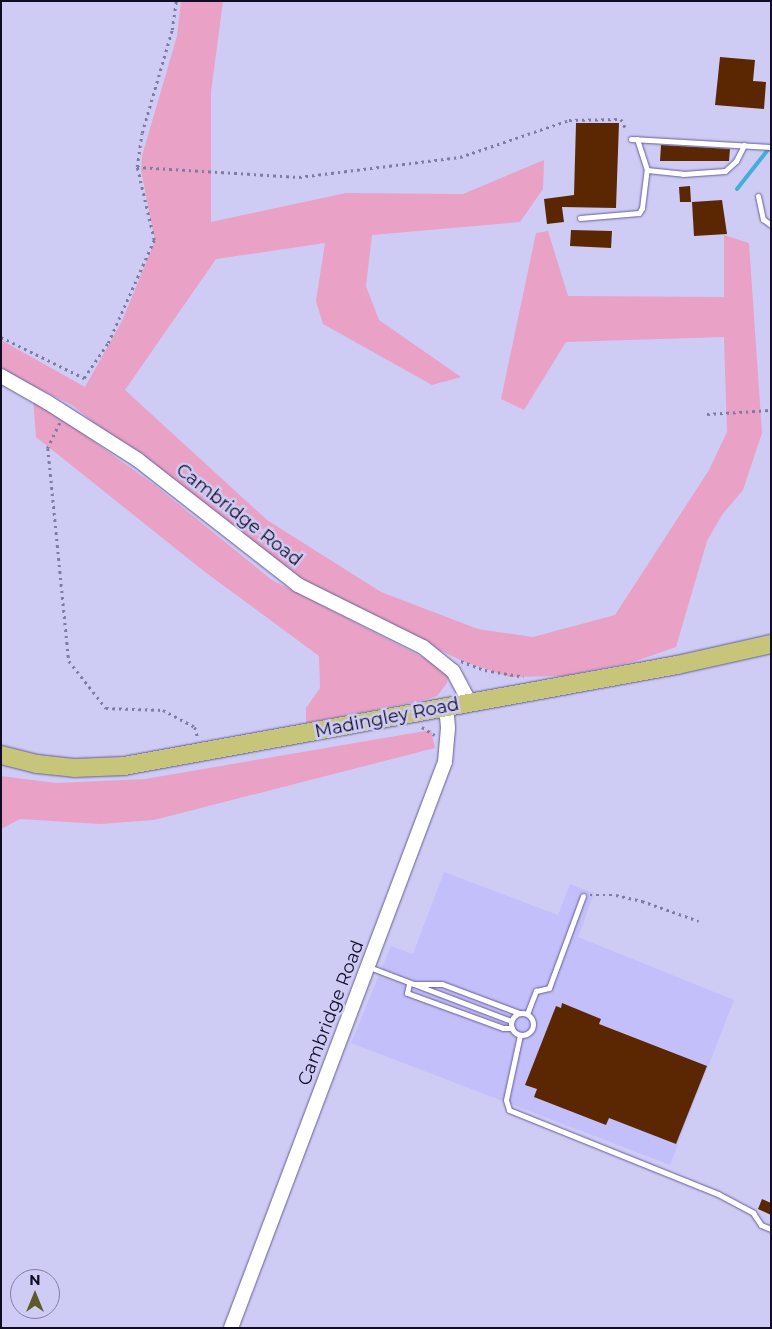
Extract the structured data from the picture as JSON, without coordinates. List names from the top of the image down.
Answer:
{
  "streets": {
    "highway": ["Madingley Road"],
    "street": ["Cambridge Road"]
  },
  "crossings": [
    ["Cambridge Road", "Madingley Road"]
  ],
  "north": "top"
}
